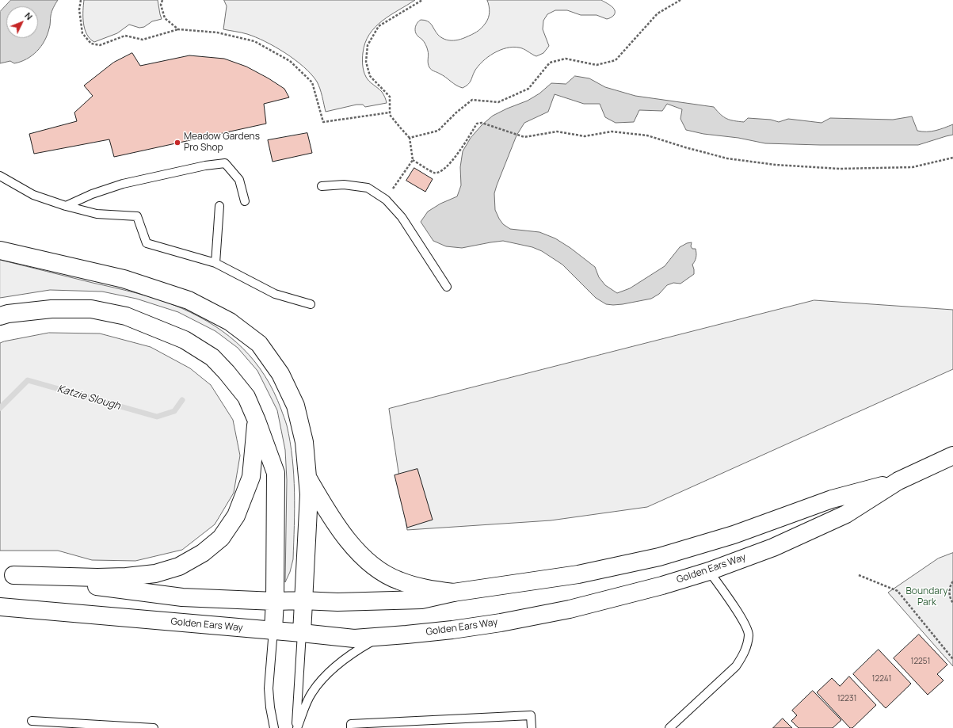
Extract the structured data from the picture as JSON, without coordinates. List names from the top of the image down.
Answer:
{
  "streets": {
    "main road": ["Golden Ears Way"]
  },
  "water": ["Katzie Slough"],
  "parks": ["Boundary Park"],
  "places": ["Meadow Gardens Pro Shop"],
  "house_numbers": ["12251", "12241", "12231"],
  "north": "top right"
}
